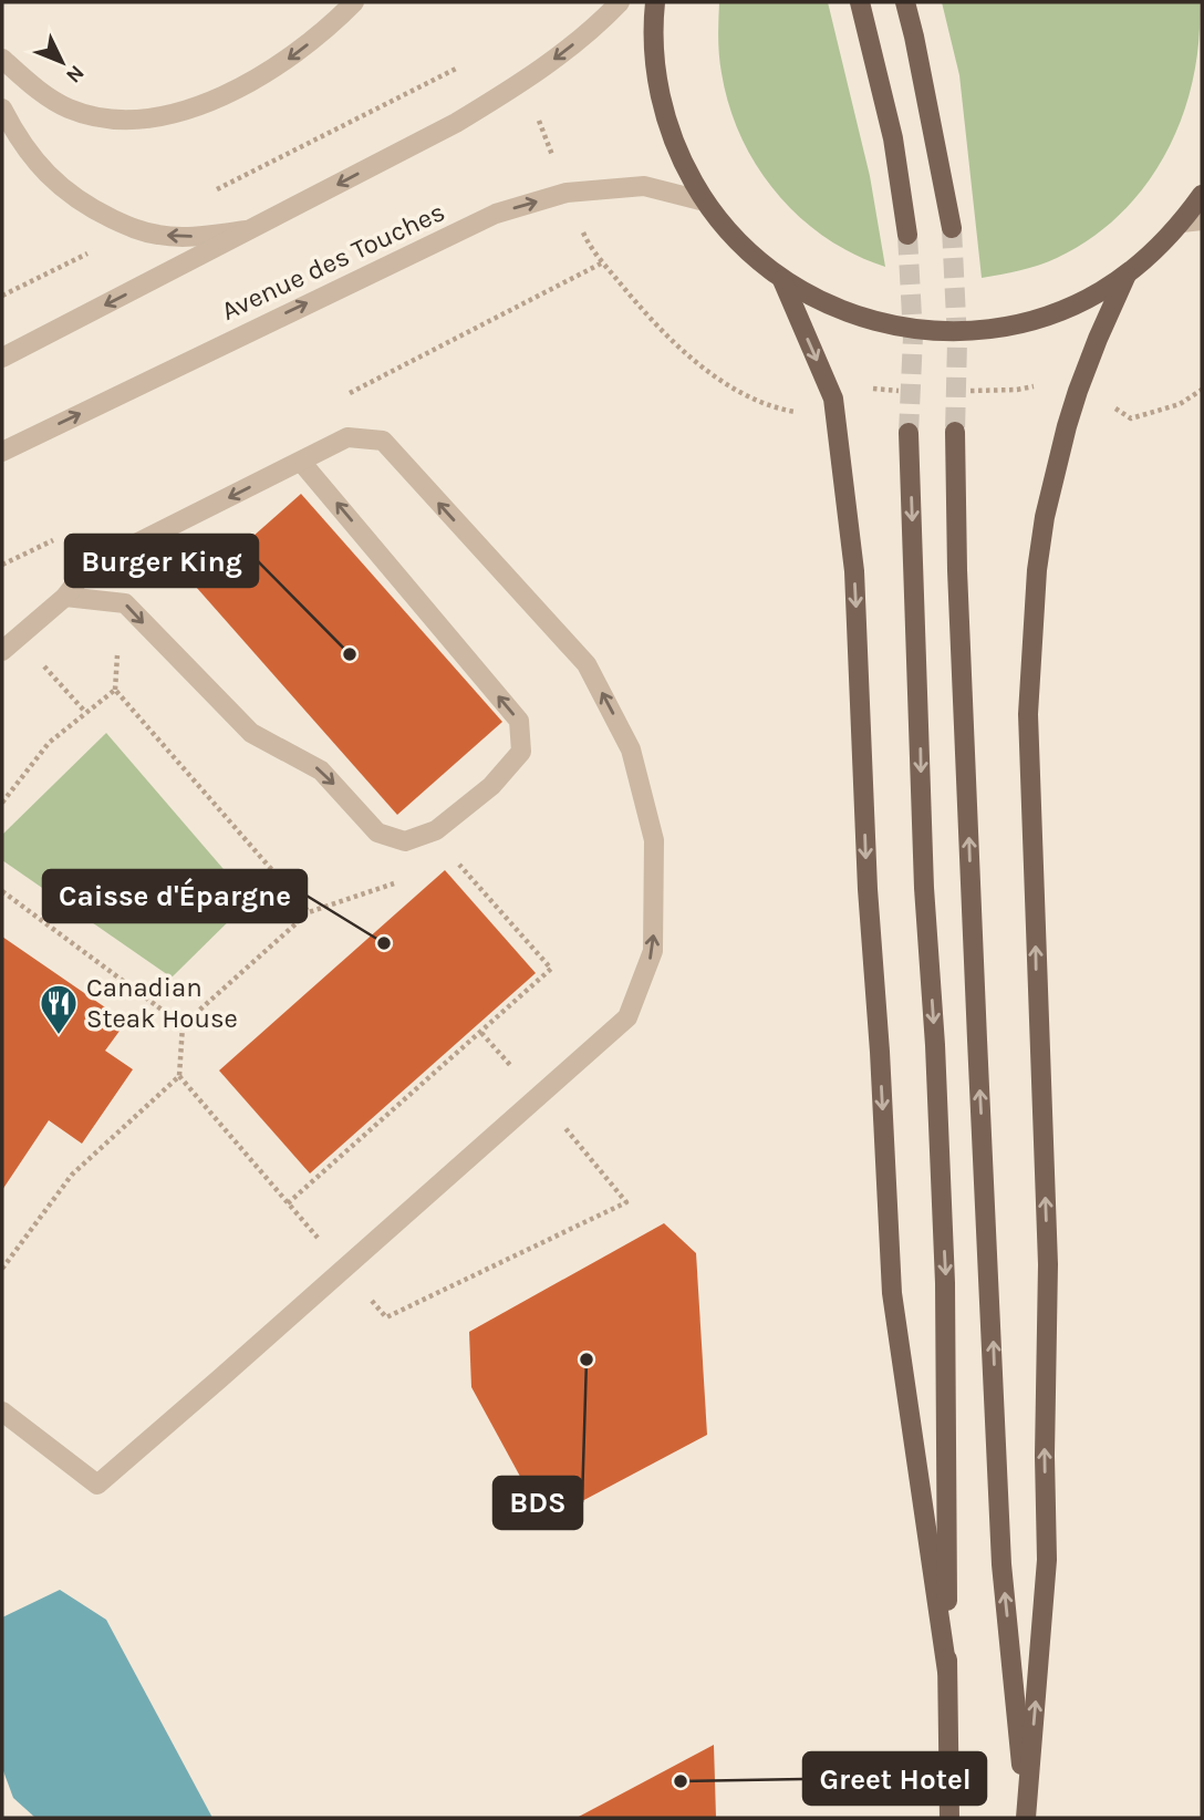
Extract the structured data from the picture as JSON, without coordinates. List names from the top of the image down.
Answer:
{
  "streets": {
    "street": ["Avenue des Touches"]
  },
  "places": {
    "other": [
      "Burger King",
      "Caisse d'Épargne",
      "BDS",
      "Greet Hotel"
    ],
    "restaurant": ["Canadian Steak House"]
  },
  "north": "bottom right"
}
